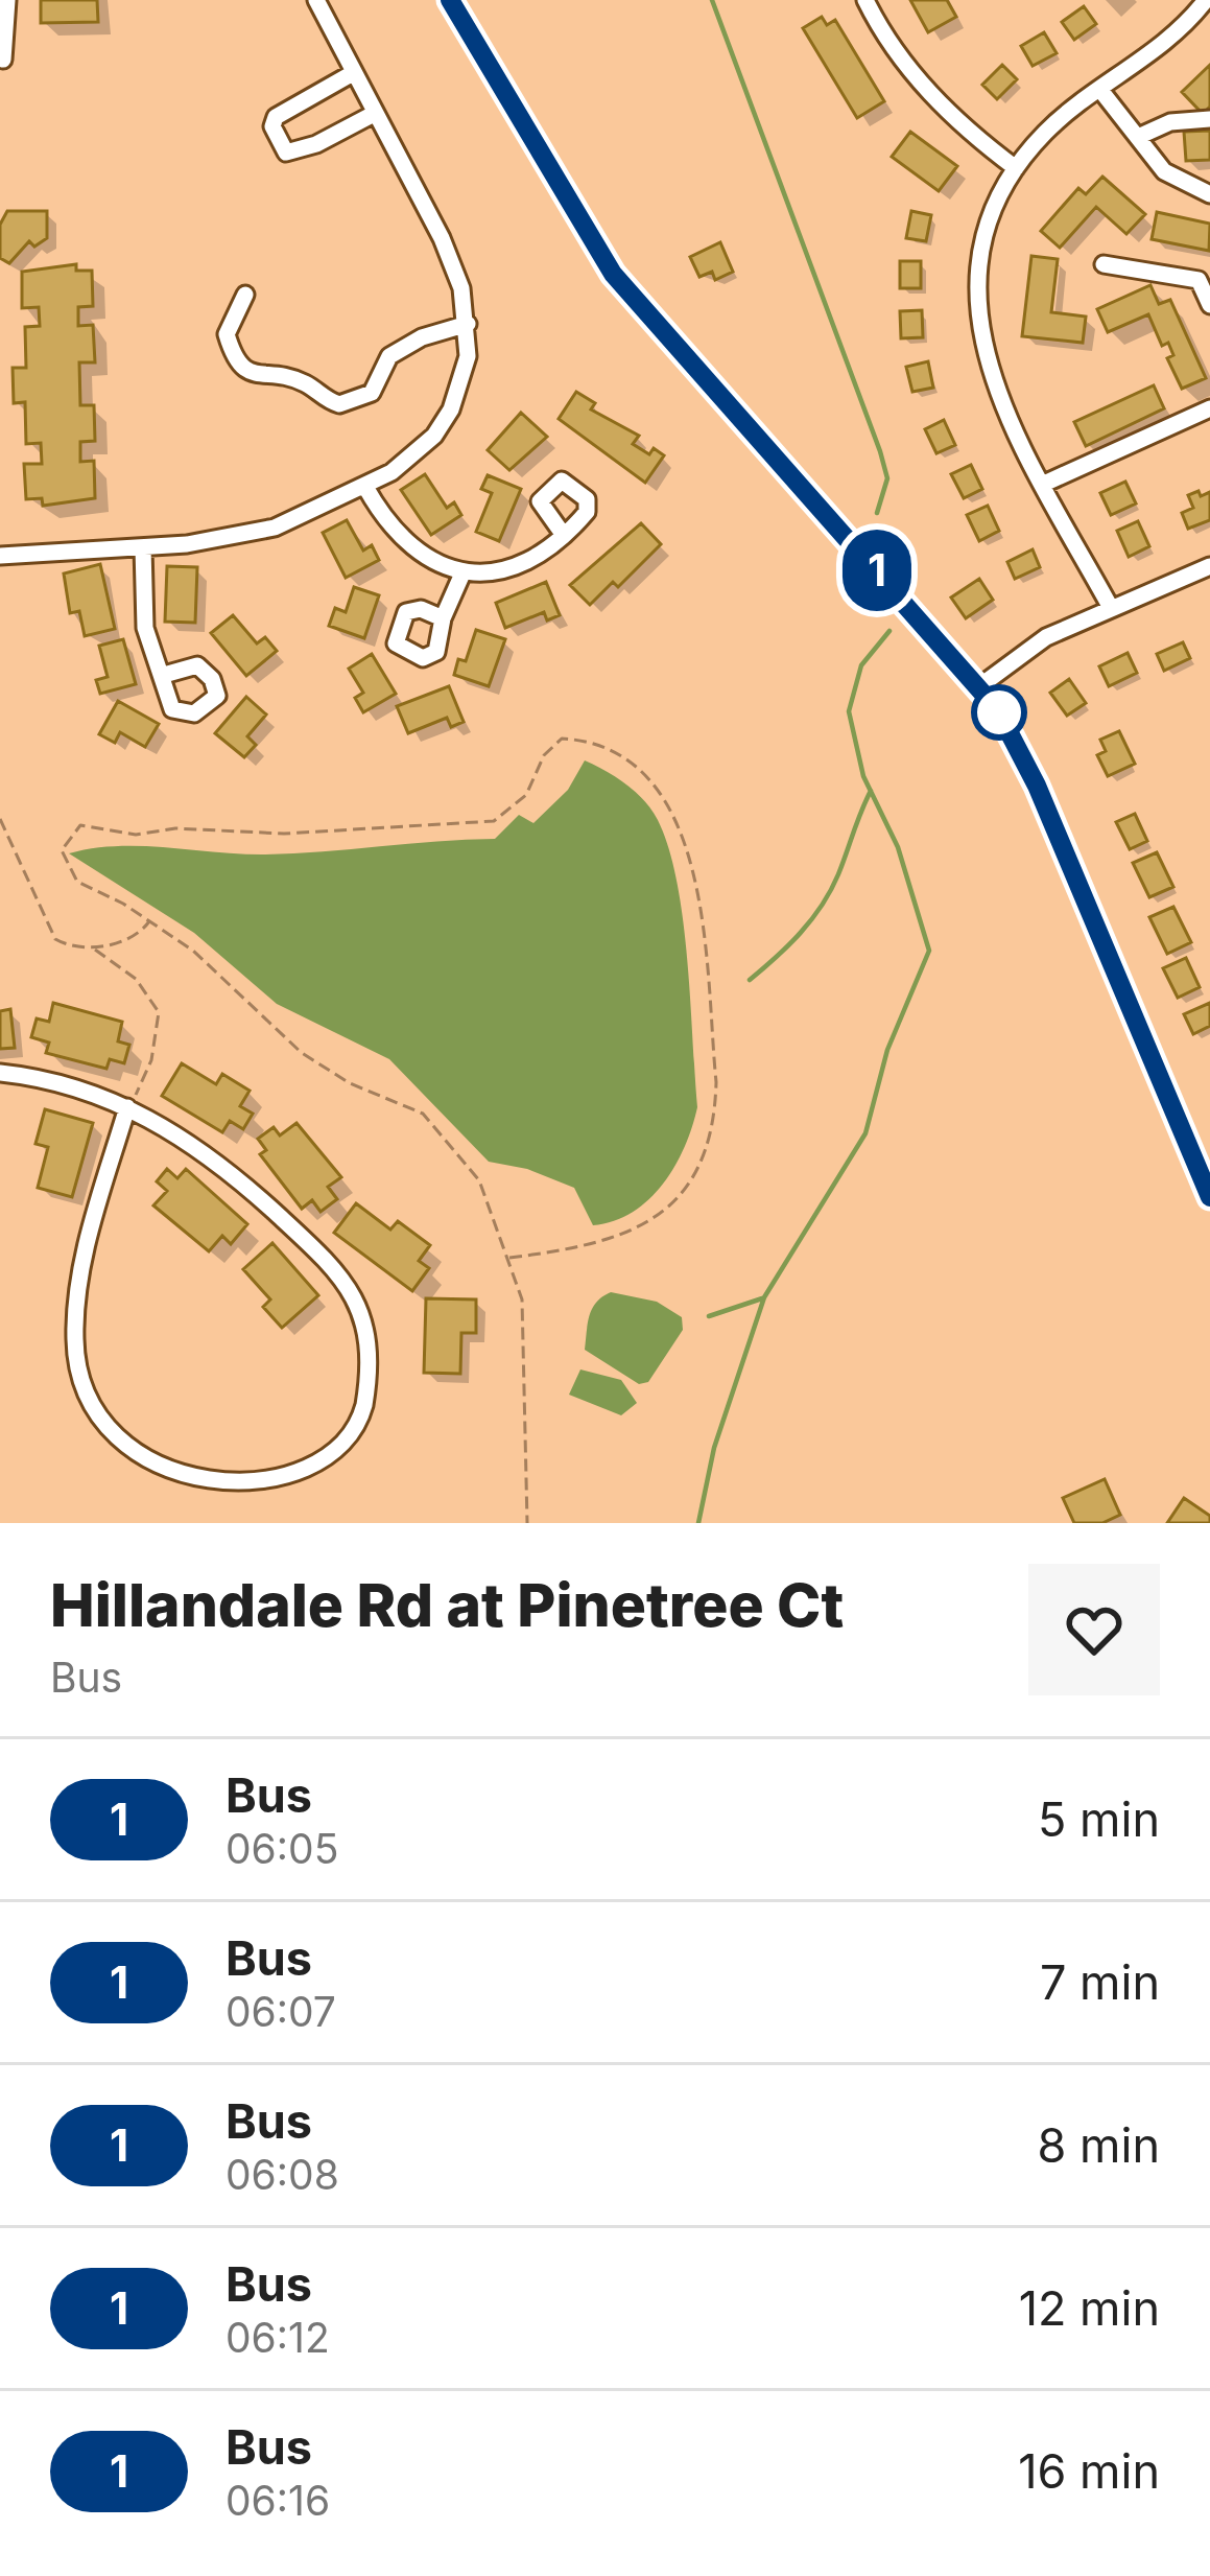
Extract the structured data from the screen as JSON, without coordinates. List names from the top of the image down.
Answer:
{
  "lines": ["bus line 1"],
  "page": {
    "on_map": "1",
    "heading": ["Hillandale Rd at Pinetree Ct", "Bus"],
    "list": [
      {
        "mark": "1",
        "name": "Bus",
        "note": "06:05",
        "value": "5 min"
      },
      {
        "mark": "1",
        "name": "Bus",
        "note": "06:07",
        "value": "7 min"
      },
      {
        "mark": "1",
        "name": "Bus",
        "note": "06:08",
        "value": "8 min"
      },
      {
        "mark": "1",
        "name": "Bus",
        "note": "06:12",
        "value": "12 min"
      },
      {
        "mark": "1",
        "name": "Bus",
        "note": "06:16",
        "value": "16 min"
      }
    ]
  }
}
